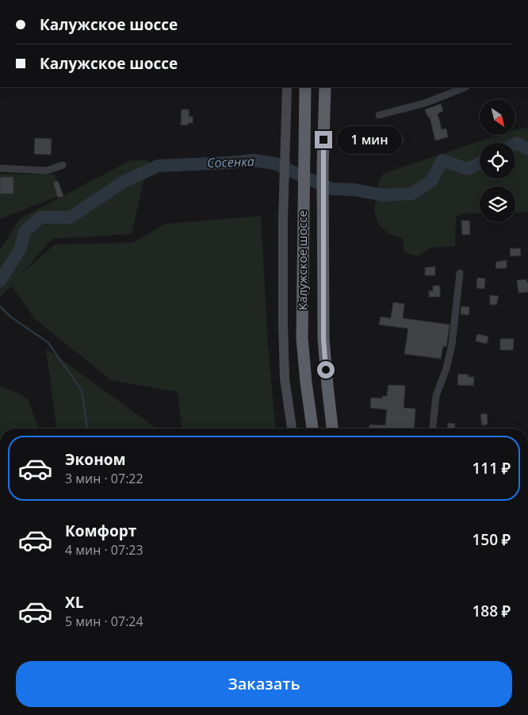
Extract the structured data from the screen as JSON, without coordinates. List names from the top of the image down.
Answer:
{
  "streets": {
    "highway": ["Калужское шоссе"]
  },
  "water": ["Сосенка"],
  "north": "bottom right",
  "page": {
    "banner": ["Калужское шоссе", "Калужское шоссе"],
    "bubble": "1 мин",
    "list": [
      {
        "name": "Эконом",
        "note": "3 мин · 07:22",
        "value": "111 ₽"
      },
      {
        "name": "Комфорт",
        "note": "4 мин · 07:23",
        "value": "150 ₽"
      },
      {
        "name": "XL",
        "note": "5 мин · 07:24",
        "value": "188 ₽"
      }
    ],
    "buttons": "Заказать"
  }
}
